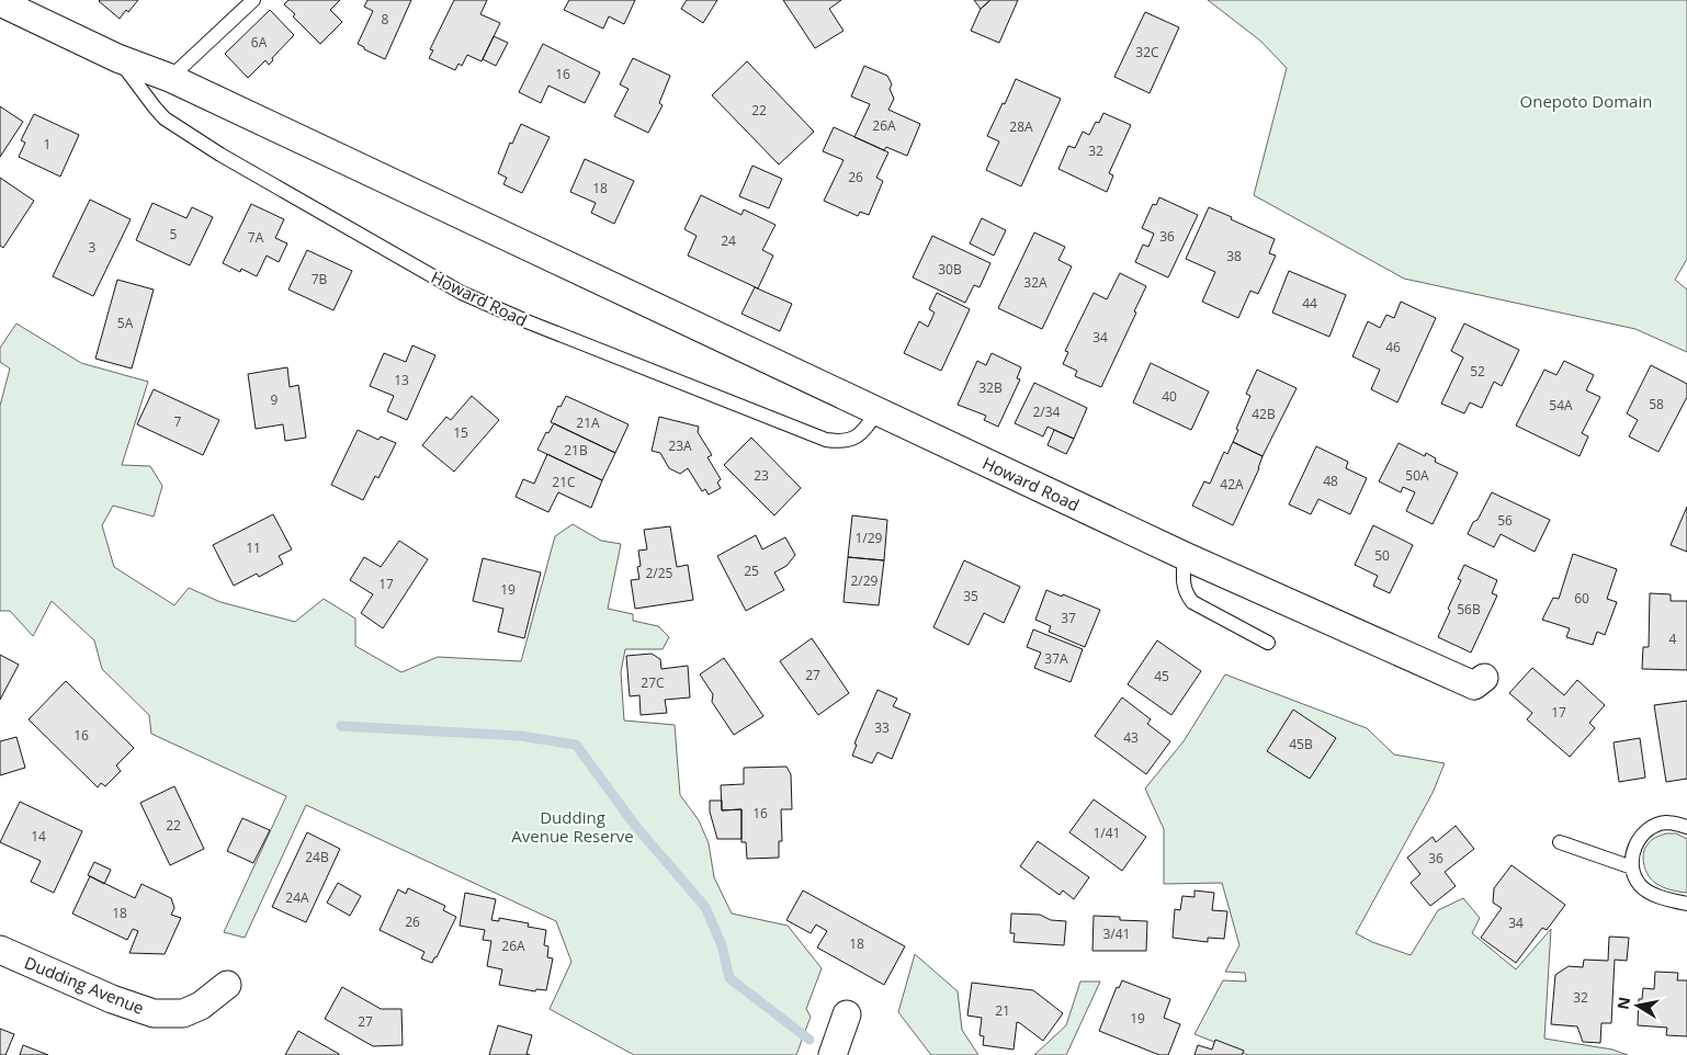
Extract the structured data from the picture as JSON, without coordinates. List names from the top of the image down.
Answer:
{
  "streets": {
    "street": ["Howard Road", "Dudding Avenue"]
  },
  "parks": ["Onepoto Domain", "Dudding Avenue Reserve"],
  "house_numbers": [
    "8",
    "6A",
    "32C",
    "16",
    "22",
    "26A",
    "28A",
    "1",
    "32",
    "26",
    "18",
    "5",
    "36",
    "7A",
    "24",
    "3",
    "38",
    "30B",
    "7B",
    "32A",
    "44",
    "5A",
    "34",
    "46",
    "52",
    "13",
    "32B",
    "40",
    "9",
    "58",
    "54A",
    "2/34",
    "42B",
    "7",
    "21A",
    "15",
    "23A",
    "21B",
    "23",
    "50A",
    "48",
    "21C",
    "42A",
    "56",
    "1/29",
    "11",
    "50",
    "25",
    "2/25",
    "2/29",
    "17",
    "19",
    "35",
    "60",
    "56B",
    "37",
    "4",
    "37A",
    "27",
    "45",
    "27C",
    "17",
    "33",
    "16",
    "43",
    "45B",
    "16",
    "22",
    "1/41",
    "14",
    "24B",
    "36",
    "24A",
    "18",
    "26",
    "34",
    "3/41",
    "18",
    "26A",
    "32",
    "21",
    "19",
    "27"
  ],
  "north": "left"
}
